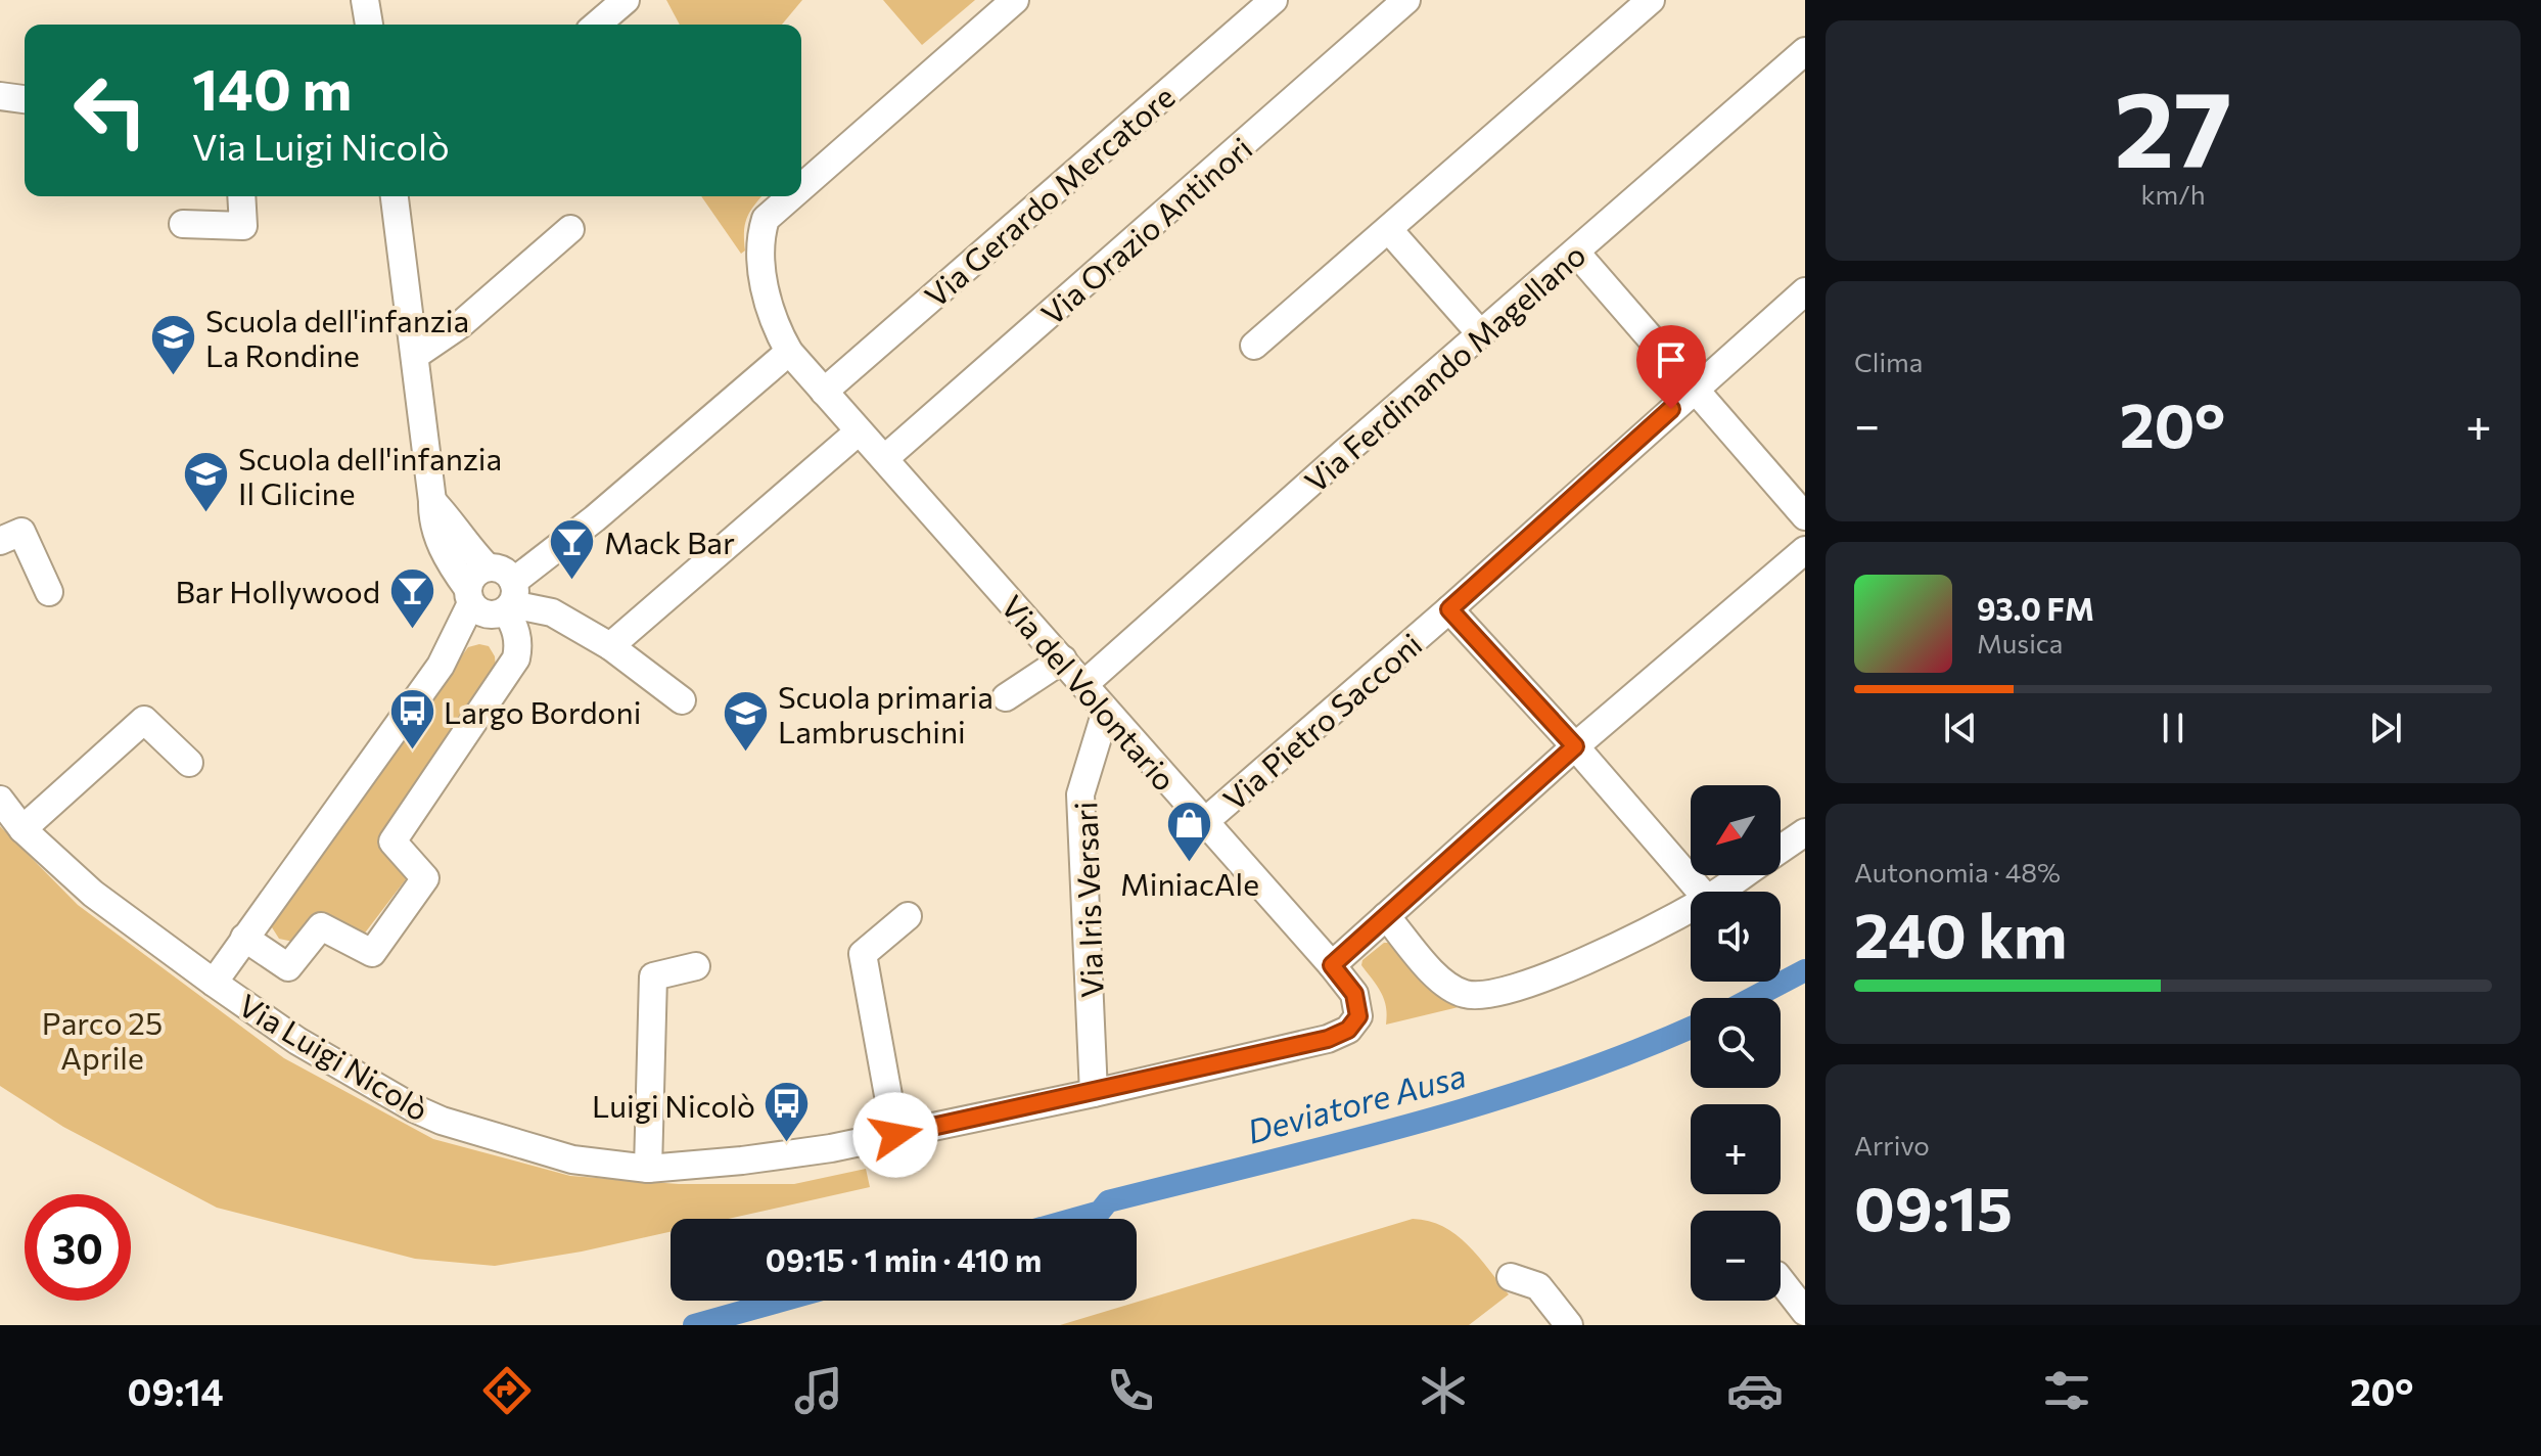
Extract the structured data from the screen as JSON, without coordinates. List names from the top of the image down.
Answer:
{
  "streets": {
    "street": [
      "Via Gerardo Mercatore",
      "Via Orazio Antinori",
      "Via Ferdinando Magellano",
      "Via del Volontario",
      "Via Pietro Sacconi",
      "Via Iris Versari",
      "Via Luigi Nicolò"
    ]
  },
  "crossings": [
    ["Via Gerardo Mercatore", "Via del Volontario"],
    ["Via Orazio Antinori", "Via del Volontario"],
    ["Via Ferdinando Magellano", "Via del Volontario"],
    ["Via del Volontario", "Via Pietro Sacconi"],
    ["Via del Volontario", "Via Iris Versari"],
    ["Via del Volontario", "Via Luigi Nicolò"],
    ["Via Iris Versari", "Via Luigi Nicolò"]
  ],
  "water": ["Deviatore Ausa"],
  "parks": ["Parco 25 Aprile"],
  "places": {
    "school or university": ["Scuola dell'infanzia La Rondine", "Scuola dell'infanzia Il Glicine", "Scuola primaria Lambruschini"],
    "bar": ["Mack Bar", "Bar Hollywood"],
    "bus stop": ["Largo Bordoni", "Luigi Nicolò"],
    "shop": ["MiniacAle"]
  },
  "north": "bottom left",
  "page": {
    "tile": [
      ["27", "km/h"],
      "Clima",
      ["Autonomia · 48%", "240 km"],
      ["Arrivo", "09:15"]
    ],
    "turn": ["140 m", "Via Luigi Nicolò"],
    "heat": ["−", "20°", "+"],
    "song": ["93.0 FM", "Musica"],
    "map_buttons": ["+", "−"],
    "limit": "30",
    "trip": "09:15 · 1 min · 410 m",
    "tabs": ["09:14", "20°"]
  }
}
